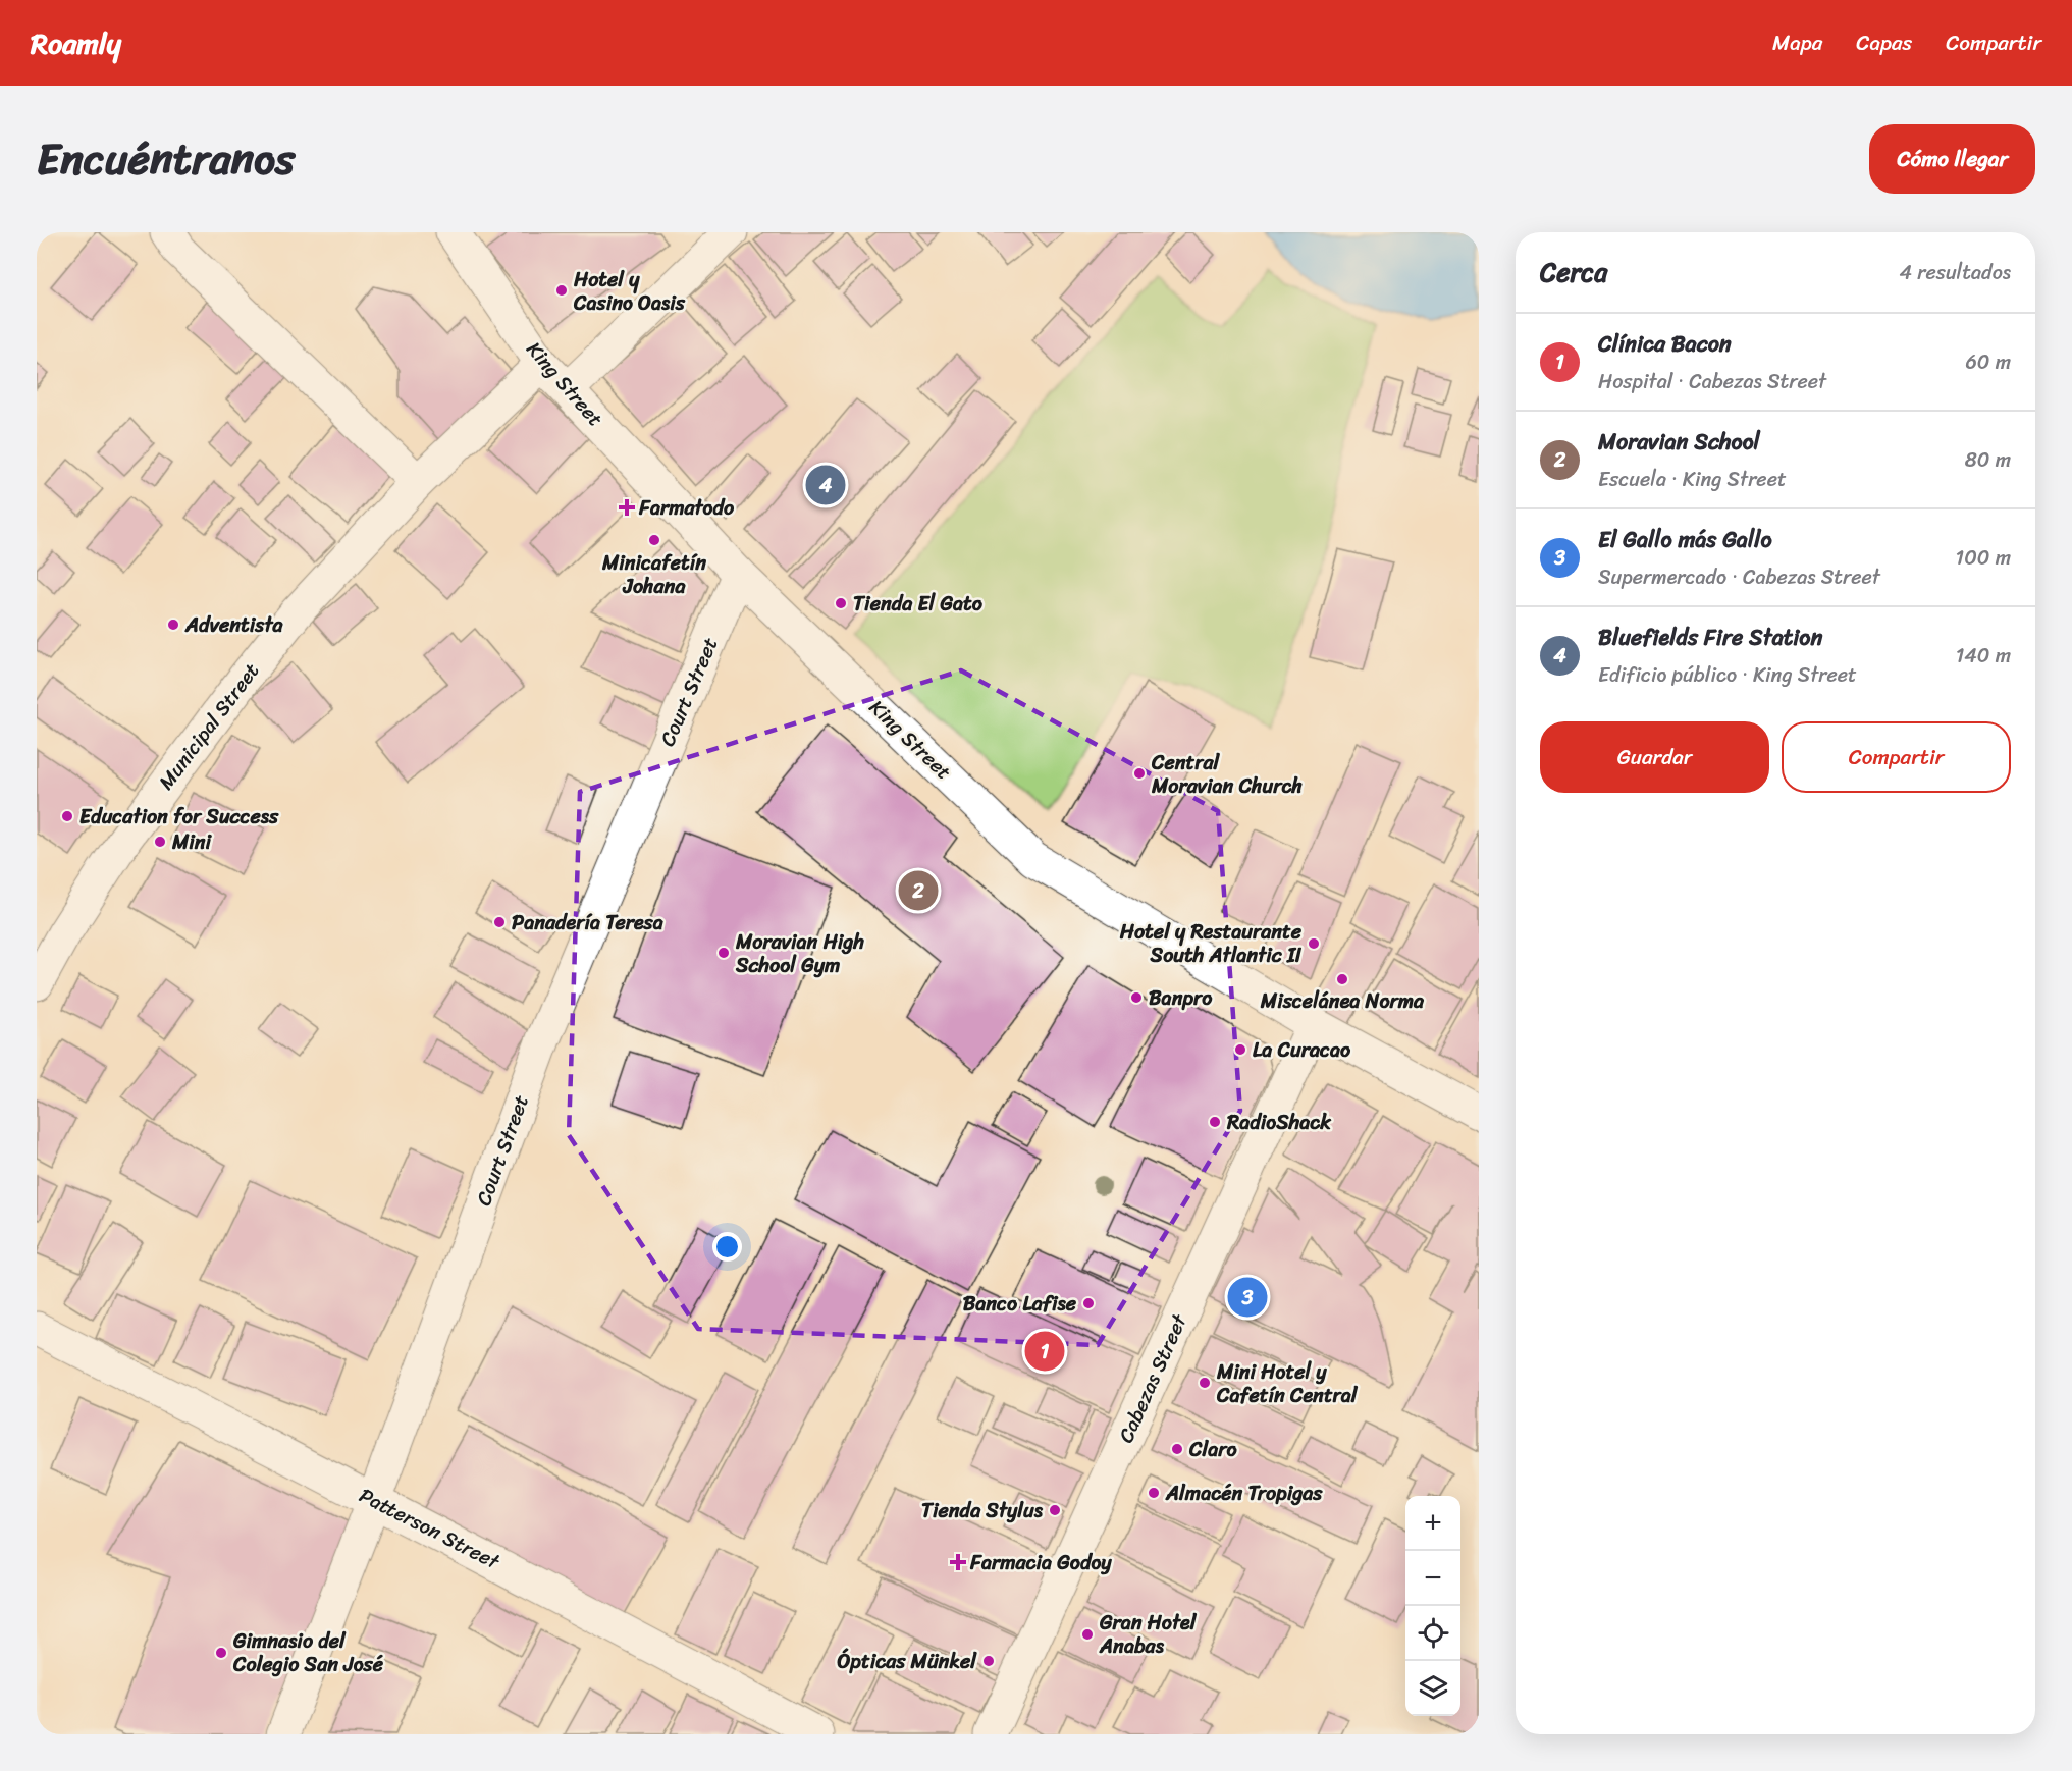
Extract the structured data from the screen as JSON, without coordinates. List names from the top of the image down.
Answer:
{
  "streets": {
    "street": [
      "King Street",
      "Court Street",
      "Municipal Street",
      "Cabezas Street",
      "Patterson Street"
    ]
  },
  "crossings": [
    ["King Street", "Court Street"],
    ["King Street", "Municipal Street"],
    ["King Street", "Cabezas Street"],
    ["Court Street", "Patterson Street"]
  ],
  "places": {
    "other": [
      "Hotel y Casino Oasis",
      "Minicafetín Johana",
      "Tienda El Gato",
      "Adventista",
      "Central Moravian Church",
      "Education for Success",
      "Mini",
      "Panadería Teresa",
      "Hotel y Restaurante South Atlantic II",
      "Moravian High School Gym",
      "Miscelánea Norma",
      "Banpro",
      "La Curacao",
      "RadioShack",
      "Banco Lafise",
      "Mini Hotel y Cafetín Central",
      "Claro",
      "Almacén Tropigas",
      "Tienda Stylus",
      "Gran Hotel Anabas",
      "Gimnasio del Colegio San José",
      "Ópticas Münkel"
    ],
    "health": ["Farmatodo", "Farmacia Godoy"]
  },
  "page": {
    "header": "Roamly",
    "nav": ["Mapa", "Capas", "Compartir"],
    "title": "Encuéntranos",
    "buttons": [
      "Cómo llegar",
      ["Guardar", "Compartir"]
    ],
    "heading": ["Cerca", "4 resultados"],
    "list": [
      {
        "mark": "1",
        "name": "Clínica Bacon",
        "note": "Hospital · Cabezas Street",
        "value": "60 m"
      },
      {
        "mark": "2",
        "name": "Moravian School",
        "note": "Escuela · King Street",
        "value": "80 m"
      },
      {
        "mark": "3",
        "name": "El Gallo más Gallo",
        "note": "Supermercado · Cabezas Street",
        "value": "100 m"
      },
      {
        "mark": "4",
        "name": "Bluefields Fire Station",
        "note": "Edificio público · King Street",
        "value": "140 m"
      }
    ],
    "pins": [
      "4",
      "2",
      "3",
      "1"
    ],
    "map_buttons": ["+", "−"]
  }
}
